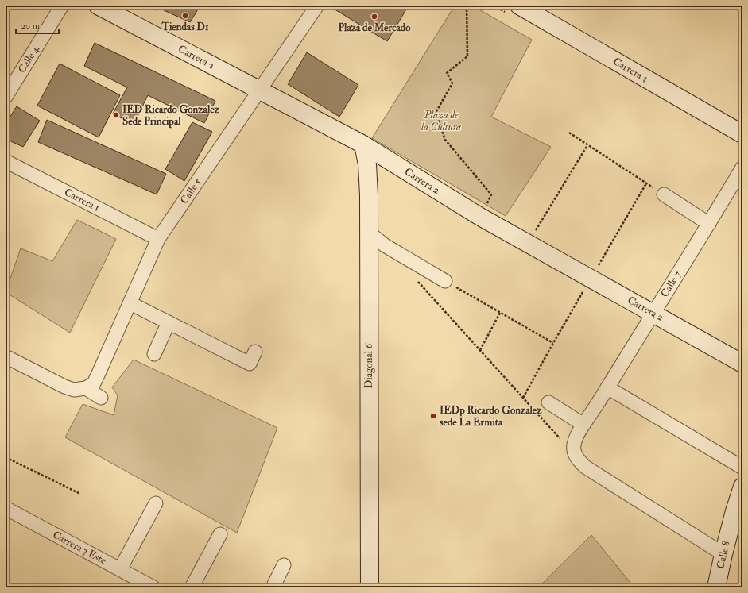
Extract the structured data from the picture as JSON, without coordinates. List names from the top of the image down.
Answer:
{
  "streets": {
    "street": [
      "Carrera 2",
      "Calle 4",
      "Carrera 3",
      "Calle 5",
      "Carrera 1",
      "Calle 7",
      "Diagonal 6",
      "Carrera 3 Este",
      "Calle 8"
    ]
  },
  "crossings": [
    ["Carrera 2", "Calle 5"],
    ["Carrera 2", "Calle 7"],
    ["Carrera 2", "Diagonal 6"],
    ["Calle 5", "Carrera 1"],
    ["Calle 7", "Calle 8"]
  ],
  "parks": ["Plaza de la Cultura"],
  "places": [
    "Tiendas D1",
    "Plaza de Mercado",
    "IED Ricardo Gonzalez Sede Principal",
    "IEDp Ricardo Gonzalez sede La Ermita"
  ],
  "scale_bar": "20 m"
}
